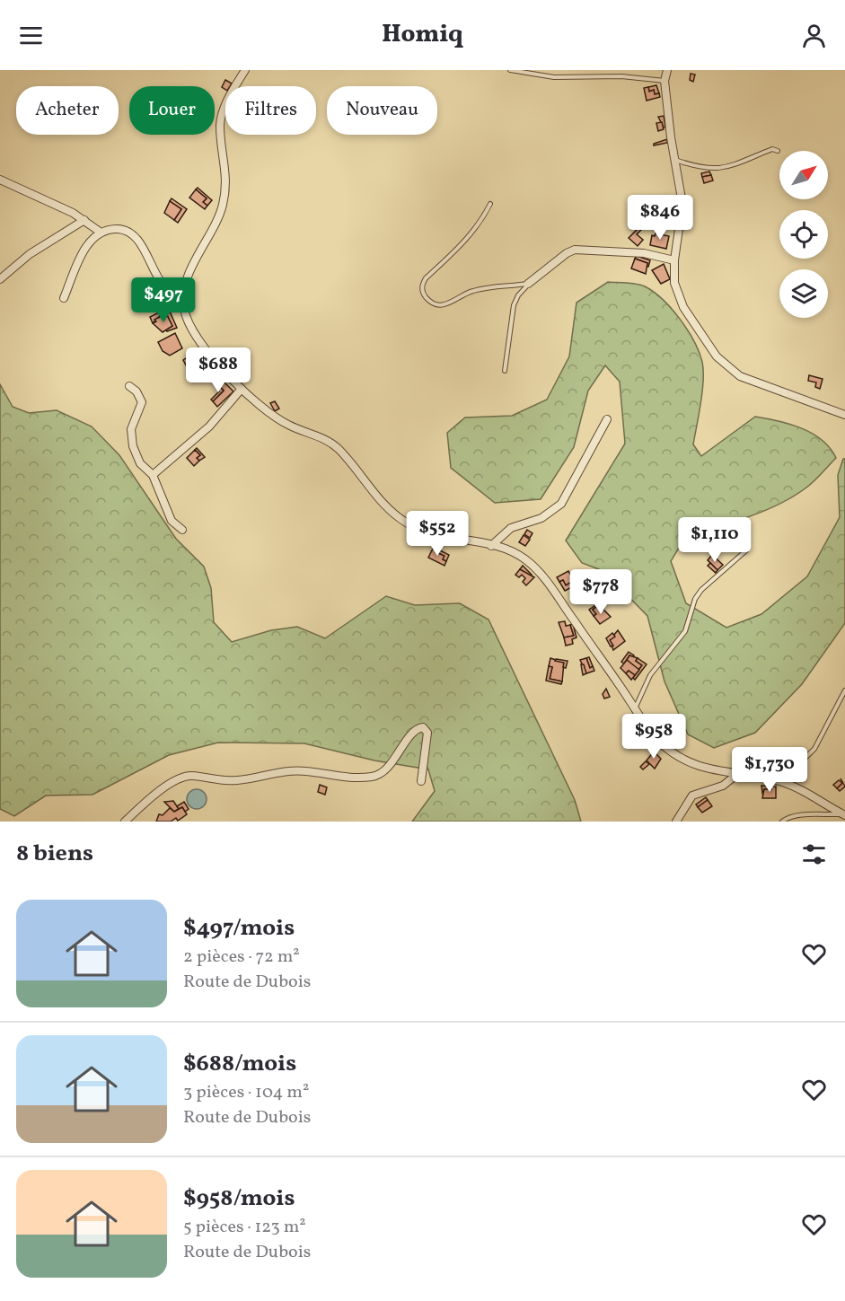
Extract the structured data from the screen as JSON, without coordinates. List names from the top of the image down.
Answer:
{
  "north": "top right",
  "page": {
    "header": "Homiq",
    "chip": [
      "Acheter",
      "Louer",
      "Filtres",
      "Nouveau"
    ],
    "price": [
      "$846",
      "$497",
      "$688",
      "$552",
      "$1,110",
      "$778",
      "$958",
      "$1,730"
    ],
    "heading": "8 biens",
    "list": [
      {
        "name": "$497/mois",
        "note": "2 pièces · 72 m² · Route de Dubois"
      },
      {
        "name": "$688/mois",
        "note": "3 pièces · 104 m² · Route de Dubois"
      },
      {
        "name": "$958/mois",
        "note": "5 pièces · 123 m² · Route de Dubois"
      }
    ]
  }
}
